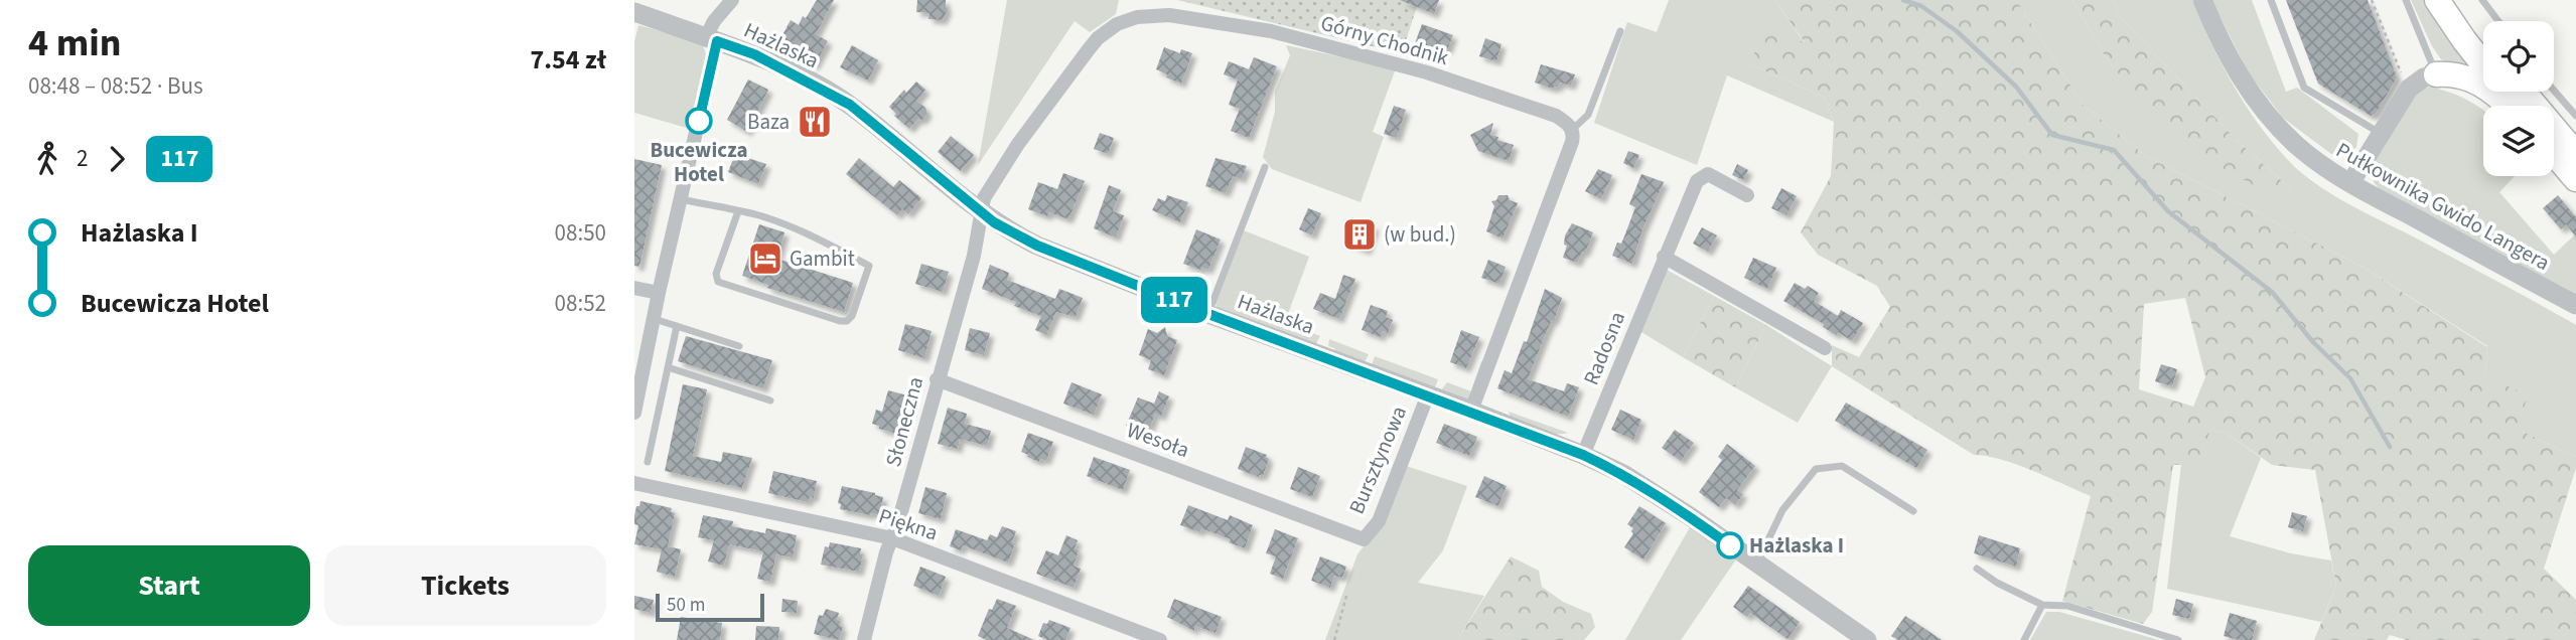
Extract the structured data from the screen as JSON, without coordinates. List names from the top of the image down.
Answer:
{
  "streets": {
    "street": [
      "Górny Chodnik",
      "Hażlaska",
      "Pułkownika Gwido Langera",
      "Radosna",
      "Słoneczna",
      "Wesoła",
      "Bursztynowa",
      "Piękna"
    ]
  },
  "crossings": [
    ["Górny Chodnik", "Hażlaska"],
    ["Górny Chodnik", "Słoneczna"],
    ["Hażlaska", "Radosna"],
    ["Hażlaska", "Słoneczna"],
    ["Hażlaska", "Bursztynowa"],
    ["Słoneczna", "Wesoła"],
    ["Słoneczna", "Piękna"],
    ["Wesoła", "Bursztynowa"]
  ],
  "places": {
    "other": ["Bucewicza Hotel", "Hażlaska I"],
    "restaurant": ["Baza"],
    "building": ["(w bud.)"],
    "hotel": ["Gambit"]
  },
  "lines": ["bus line 117"],
  "scale_bar": "50 m",
  "page": {
    "heading": ["4 min", "08:48 – 08:52 · Bus", "7.54 zł"],
    "on_map": "117",
    "legs": ["2", "117"],
    "list": [
      {
        "name": "Hażlaska I",
        "value": "08:50"
      },
      {
        "name": "Bucewicza Hotel",
        "value": "08:52"
      }
    ],
    "buttons": ["Start", "Tickets"],
    "scale": "50 m"
  }
}
